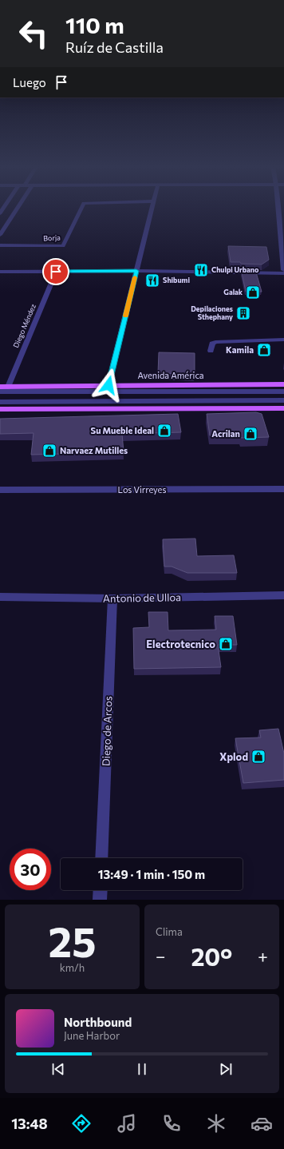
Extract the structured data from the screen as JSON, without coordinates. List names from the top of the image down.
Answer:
{
  "streets": {
    "main road": ["Avenida América"],
    "street": [
      "Borja",
      "Diego Méndez",
      "Los Virreyes",
      "Antonio de Ulloa",
      "Diego de Arcos"
    ]
  },
  "crossings": [
    ["Diego Méndez", "Avenida América"],
    ["Antonio de Ulloa", "Diego de Arcos"]
  ],
  "places": {
    "restaurant": ["Chulpi Urbano", "Shibumi"],
    "shop": [
      "Galak",
      "Kamila",
      "Su Mueble Ideal",
      "Acrilan",
      "Narvaez Mutilles",
      "Electrotecnico",
      "Xplod"
    ],
    "building": ["Depilaciones Sthephany"]
  },
  "page": {
    "turn": ["110 m", "Ruíz de Castilla"],
    "then": "Luego",
    "limit": "30",
    "trip": "13:49 · 1 min · 150 m",
    "tile": [
      ["25", "km/h"],
      "Clima"
    ],
    "heat": ["−", "20°", "+"],
    "song": ["Northbound", "June Harbor"],
    "tabs": "13:48"
  }
}
